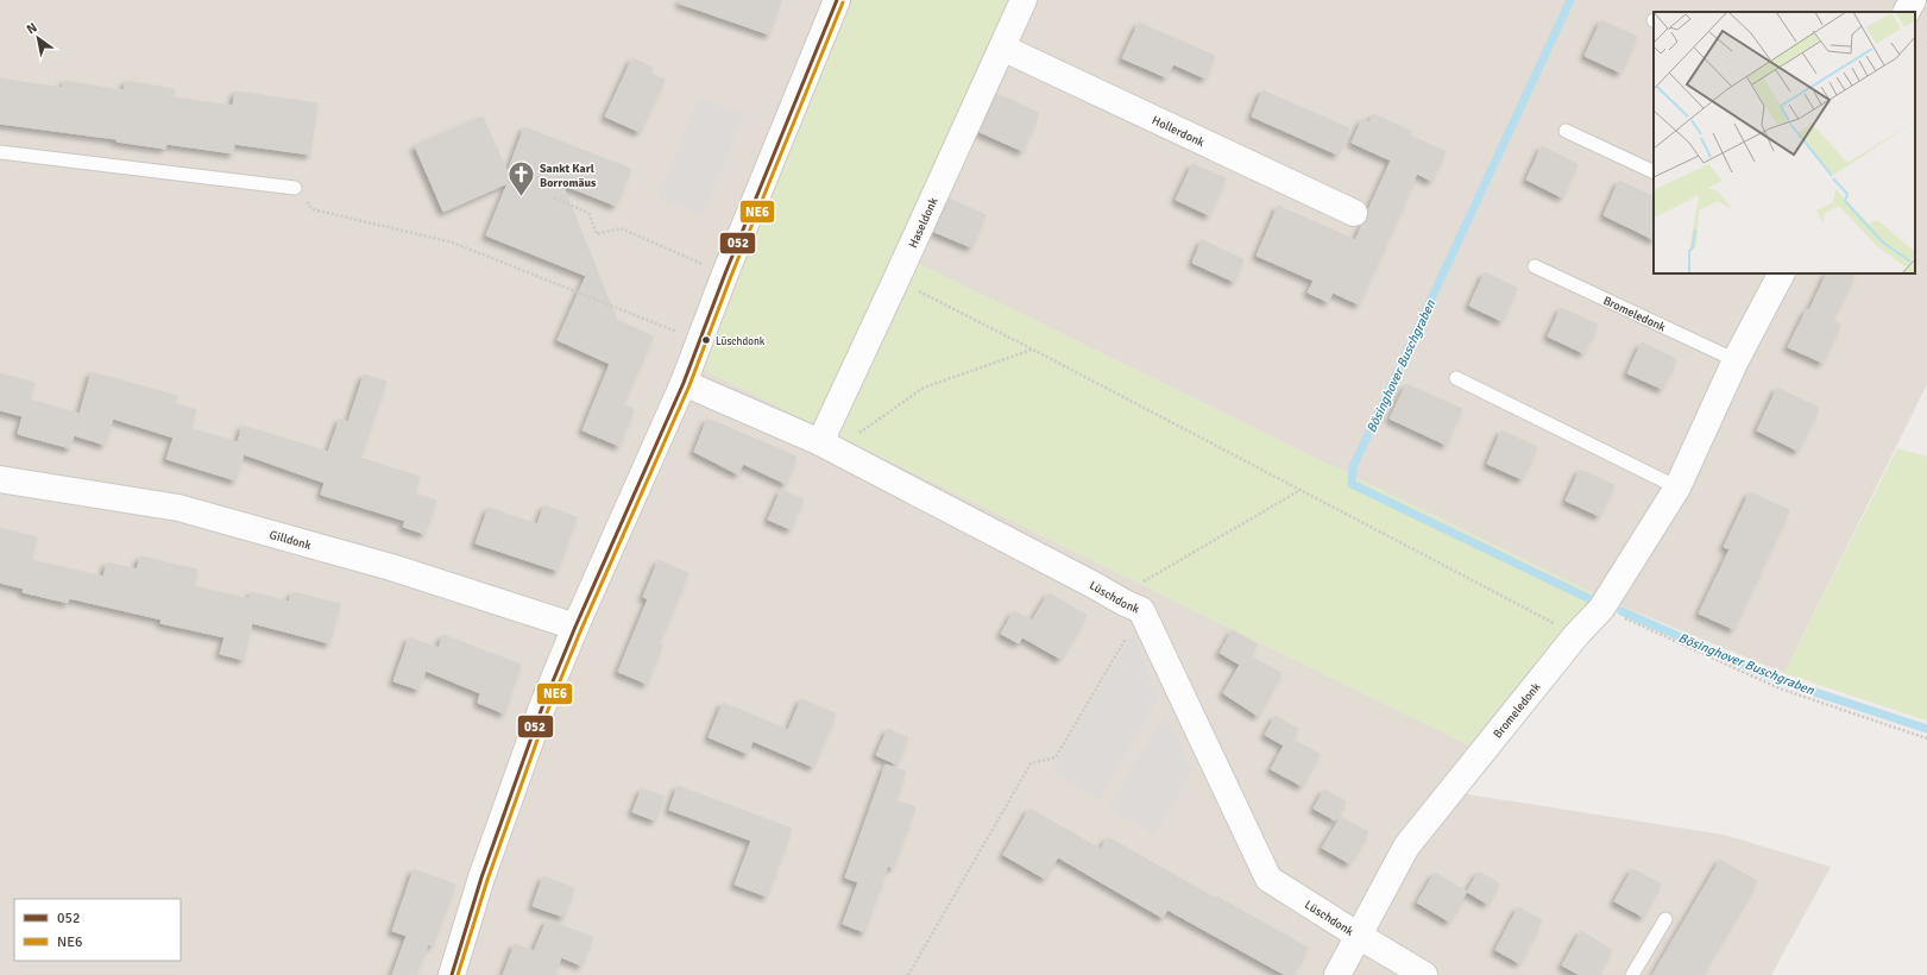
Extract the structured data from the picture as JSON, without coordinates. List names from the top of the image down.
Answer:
{
  "streets": {
    "street": [
      "Hollerdonk",
      "Haseldonk",
      "Bromeledonk",
      "Gilldonk",
      "Lüschdonk"
    ]
  },
  "crossings": [
    ["Hollerdonk", "Haseldonk"],
    ["Haseldonk", "Lüschdonk"],
    ["Bromeledonk", "Lüschdonk"]
  ],
  "water": ["Bösinghover Buschgraben"],
  "places": {
    "church": ["Sankt Karl Borromäus"],
    "other": ["Lüschdonk"]
  },
  "lines": ["transit line 052", "transit line NE6"],
  "legend": ["052", "NE6"],
  "north": "top left"
}
